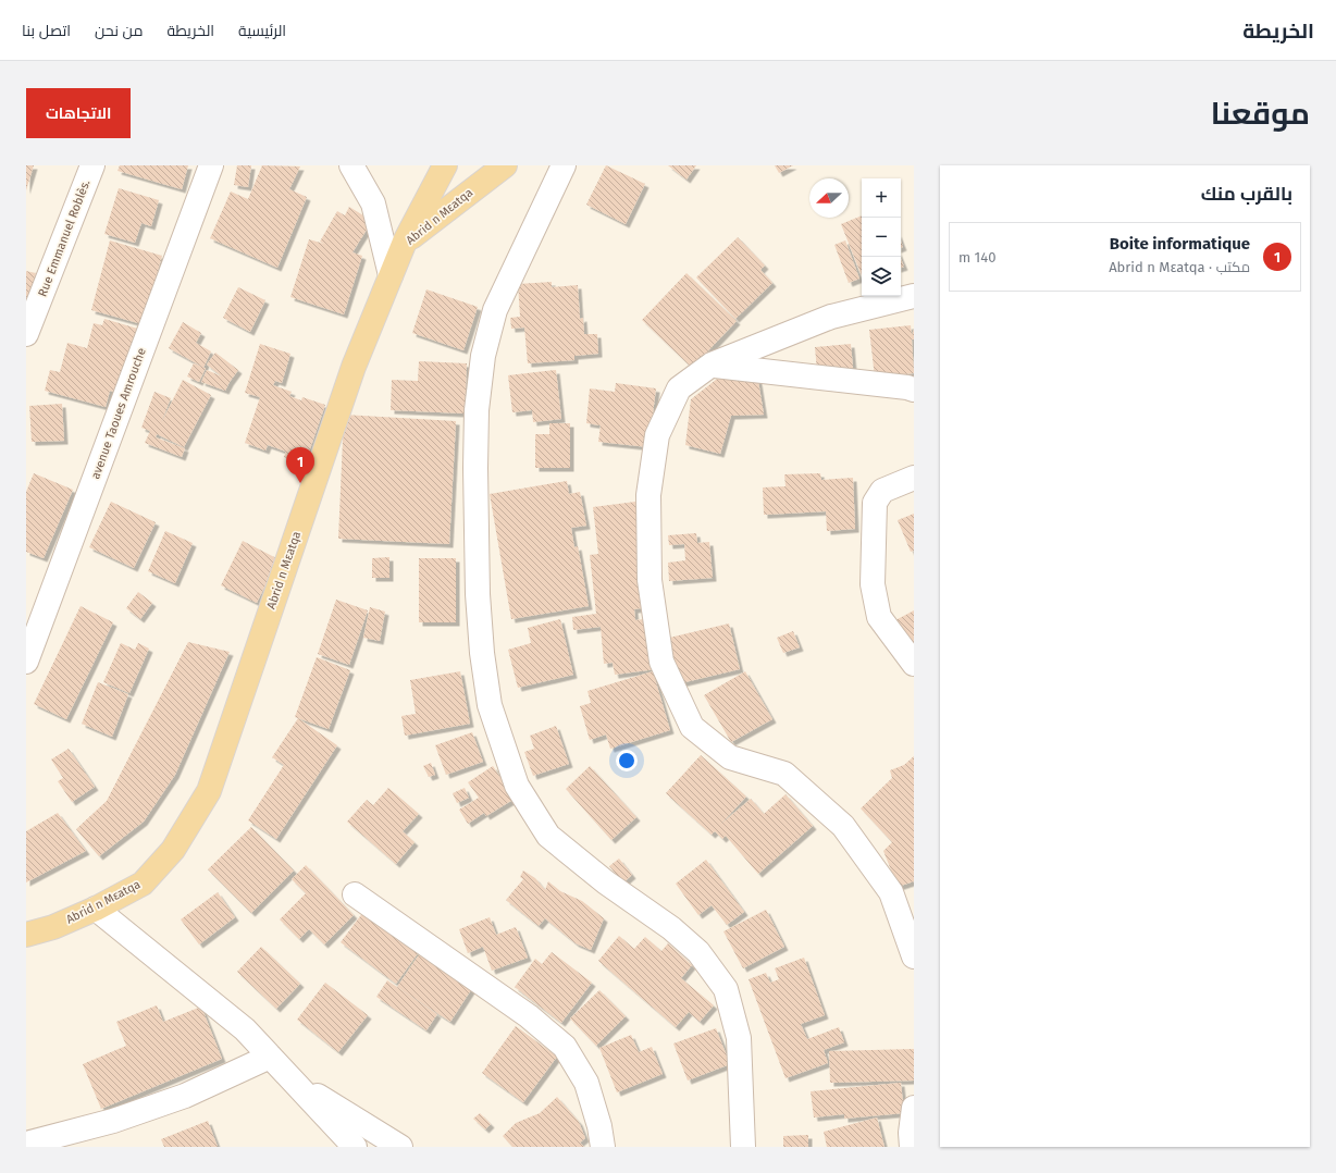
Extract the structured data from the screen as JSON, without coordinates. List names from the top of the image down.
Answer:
{
  "streets": {
    "main road": ["Abrid n Mɛatqa"],
    "street": ["Rue Emmanuel Roblès.", "avenue Taoues Amrouche"]
  },
  "north": "left",
  "page": {
    "header": "الخريطة",
    "nav": [
      "الرئيسية",
      "الخريطة",
      "من نحن",
      "اتصل بنا"
    ],
    "title": "موقعنا",
    "buttons": "الاتجاهات",
    "heading": "بالقرب منك",
    "map_buttons": ["+", "−"],
    "list": [
      {
        "mark": "1",
        "name": "Boite informatique",
        "note": "مكتب · Abrid n Mɛatqa",
        "value": "140 m"
      }
    ],
    "pins": "1"
  }
}
